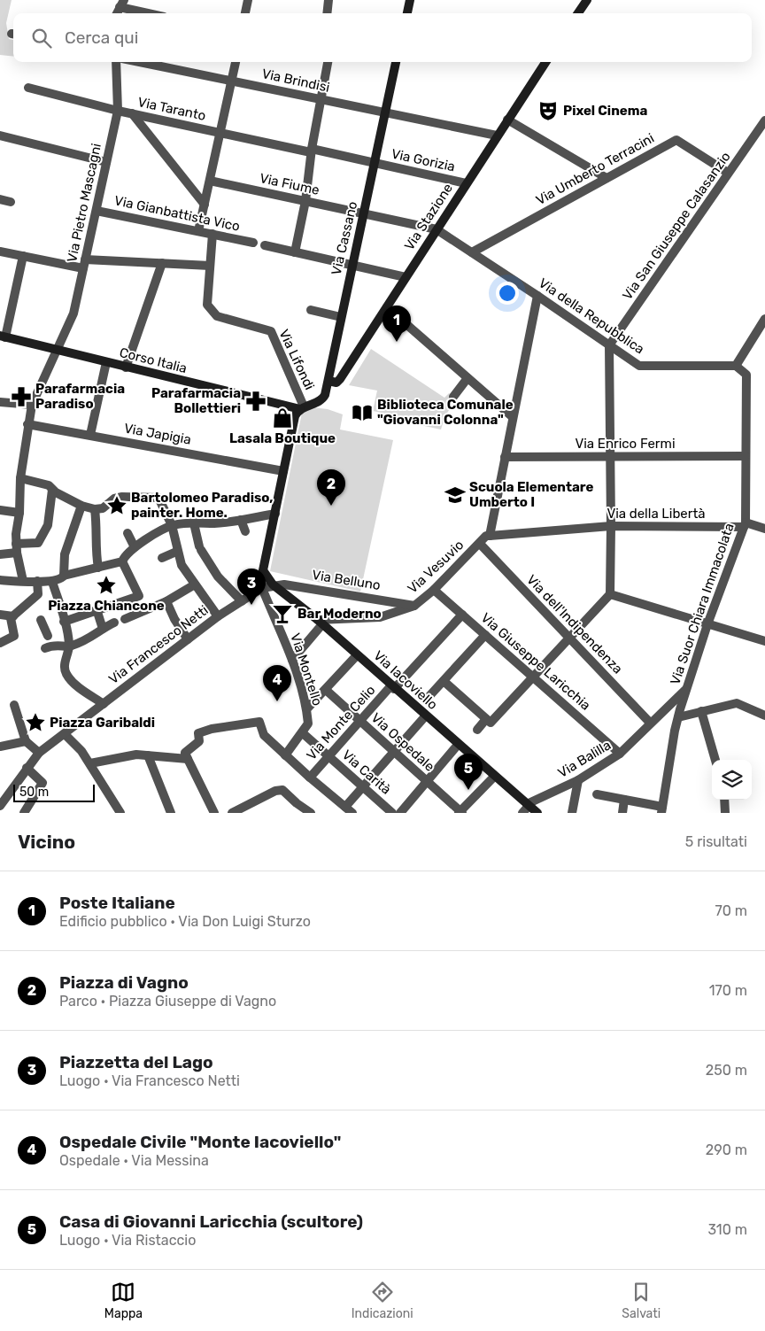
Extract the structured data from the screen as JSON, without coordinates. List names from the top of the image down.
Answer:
{
  "streets": {
    "main road": [
      "Via Stazione",
      "Via Cassano",
      "Corso Italia",
      "Via Iacoviello"
    ],
    "street": [
      "Via Brindisi",
      "Via Taranto",
      "Via Gorizia",
      "Via Umberto Terracini",
      "Via Fiume",
      "Via Pietro Mascagni",
      "Via Gianbattista Vico",
      "Via San Giuseppe Calasanzio",
      "Via della Repubblica",
      "Via Lifondi",
      "Via Japigia",
      "Via Enrico Fermi",
      "Via della Libertà",
      "Via Vesuvio",
      "Via Belluno",
      "Via Suor Chiara Immacolata",
      "Via dell'Indipendenza",
      "Via Francesco Netti",
      "Via Giuseppe Laricchia",
      "Via Montello",
      "Via Monte Celio",
      "Via Ospedale",
      "Via Balilla",
      "Via Carità"
    ]
  },
  "crossings": [
    ["Via Brindisi", "Via Stazione"],
    ["Via Brindisi", "Via Cassano"],
    ["Via Taranto", "Via Gorizia"],
    ["Via Taranto", "Via Pietro Mascagni"],
    ["Via Taranto", "Via Cassano"],
    ["Via Gorizia", "Via Stazione"],
    ["Via Gorizia", "Via Cassano"],
    ["Via Umberto Terracini", "Via San Giuseppe Calasanzio"],
    ["Via Umberto Terracini", "Via della Repubblica"],
    ["Via Fiume", "Via Stazione"],
    ["Via Fiume", "Via Cassano"],
    ["Via Fiume", "Via della Repubblica"],
    ["Via Pietro Mascagni", "Via Gianbattista Vico"],
    ["Via Pietro Mascagni", "Corso Italia"],
    ["Via Pietro Mascagni", "Via Japigia"],
    ["Via Gianbattista Vico", "Via Lifondi"],
    ["Via Stazione", "Via Cassano"],
    ["Via Stazione", "Via della Repubblica"],
    ["Via San Giuseppe Calasanzio", "Via della Repubblica"],
    ["Via Cassano", "Via Lifondi"],
    ["Via Cassano", "Corso Italia"],
    ["Via della Repubblica", "Via Suor Chiara Immacolata"],
    ["Via Lifondi", "Corso Italia"],
    ["Via Enrico Fermi", "Via Suor Chiara Immacolata"],
    ["Via della Libertà", "Via Vesuvio"],
    ["Via della Libertà", "Via Suor Chiara Immacolata"],
    ["Via Vesuvio", "Via Belluno"],
    ["Via Vesuvio", "Via dell'Indipendenza"],
    ["Via Vesuvio", "Via Giuseppe Laricchia"],
    ["Via Vesuvio", "Via Iacoviello"],
    ["Via Belluno", "Via Francesco Netti"],
    ["Via Belluno", "Via Iacoviello"],
    ["Via Suor Chiara Immacolata", "Via Balilla"],
    ["Via dell'Indipendenza", "Via Balilla"],
    ["Via Francesco Netti", "Via Montello"],
    ["Via Francesco Netti", "Via Iacoviello"],
    ["Via Giuseppe Laricchia", "Via Monte Celio"],
    ["Via Giuseppe Laricchia", "Via Balilla"],
    ["Via Montello", "Via Carità"],
    ["Via Iacoviello", "Via Monte Celio"],
    ["Via Iacoviello", "Via Balilla"],
    ["Via Monte Celio", "Via Ospedale"],
    ["Via Monte Celio", "Via Carità"]
  ],
  "places": {
    "theatre": ["Pixel Cinema"],
    "pharmacy": ["Parafarmacia Paradiso", "Parafarmacia Bollettieri"],
    "library": ["Biblioteca Comunale \"Giovanni Colonna\""],
    "shop": ["Lasala Boutique"],
    "school or university": ["Scuola Elementare Umberto I"],
    "place": ["Bartolomeo Paradiso, painter. Home.", "Piazza Chiancone", "Piazza Garibaldi"],
    "bar": ["Bar Moderno"]
  },
  "scale_bar": "50 m",
  "page": {
    "search": "Cerca qui",
    "pins": [
      "1",
      "2",
      "3",
      "4",
      "5"
    ],
    "scale": "50 m",
    "heading": ["Vicino", "5 risultati"],
    "list": [
      {
        "mark": "1",
        "name": "Poste Italiane",
        "note": "Edificio pubblico · Via Don Luigi Sturzo",
        "value": "70 m"
      },
      {
        "mark": "2",
        "name": "Piazza di Vagno",
        "note": "Parco · Piazza Giuseppe di Vagno",
        "value": "170 m"
      },
      {
        "mark": "3",
        "name": "Piazzetta del Lago",
        "note": "Luogo · Via Francesco Netti",
        "value": "250 m"
      },
      {
        "mark": "4",
        "name": "Ospedale Civile \"Monte Iacoviello\"",
        "note": "Ospedale · Via Messina",
        "value": "290 m"
      },
      {
        "mark": "5",
        "name": "Casa di Giovanni Laricchia (scultore)",
        "note": "Luogo · Via Ristaccio",
        "value": "310 m"
      }
    ],
    "nav": ["Mappa", "Indicazioni", "Salvati"]
  }
}
